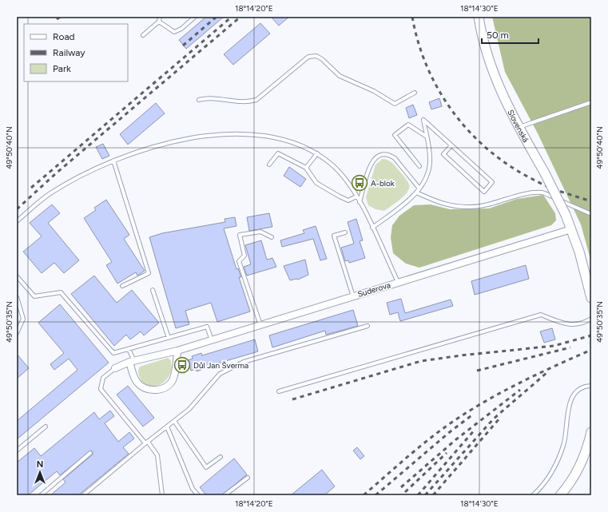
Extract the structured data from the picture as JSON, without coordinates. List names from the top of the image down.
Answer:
{
  "streets": {
    "street": ["Slovenská", "Suderova"]
  },
  "crossings": [
    ["Slovenská", "Suderova"]
  ],
  "places": {
    "bus stop": ["A-blok", "Důl Jan Šverma"]
  },
  "legend": ["Road", "Railway", "Park"],
  "scale_bar": "50 m",
  "north": "top",
  "coordinates": [
    "18°14'20\"E",
    "18°14'30\"E",
    "49°50'40\"N",
    "49°50'35\"N"
  ]
}
